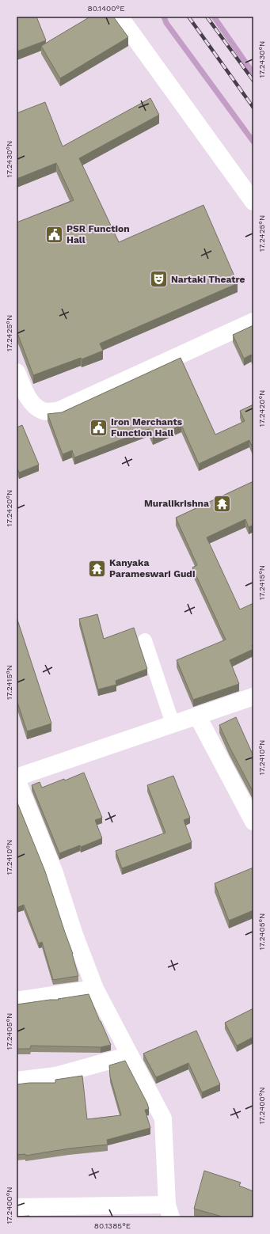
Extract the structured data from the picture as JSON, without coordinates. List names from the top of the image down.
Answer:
{
  "places": {
    "public building": ["PSR Function Hall", "Iron Merchants Function Hall"],
    "theatre": ["Nartaki Theatre"],
    "temple": ["Muralikrishna", "Kanyaka Parameswari Gudi"]
  },
  "coordinates": [
    "80.1400°E",
    "17.2430°N",
    "17.2425°N",
    "17.2420°N",
    "17.2415°N",
    "17.2410°N",
    "17.2405°N",
    "17.2400°N",
    "80.1385°E"
  ]
}
